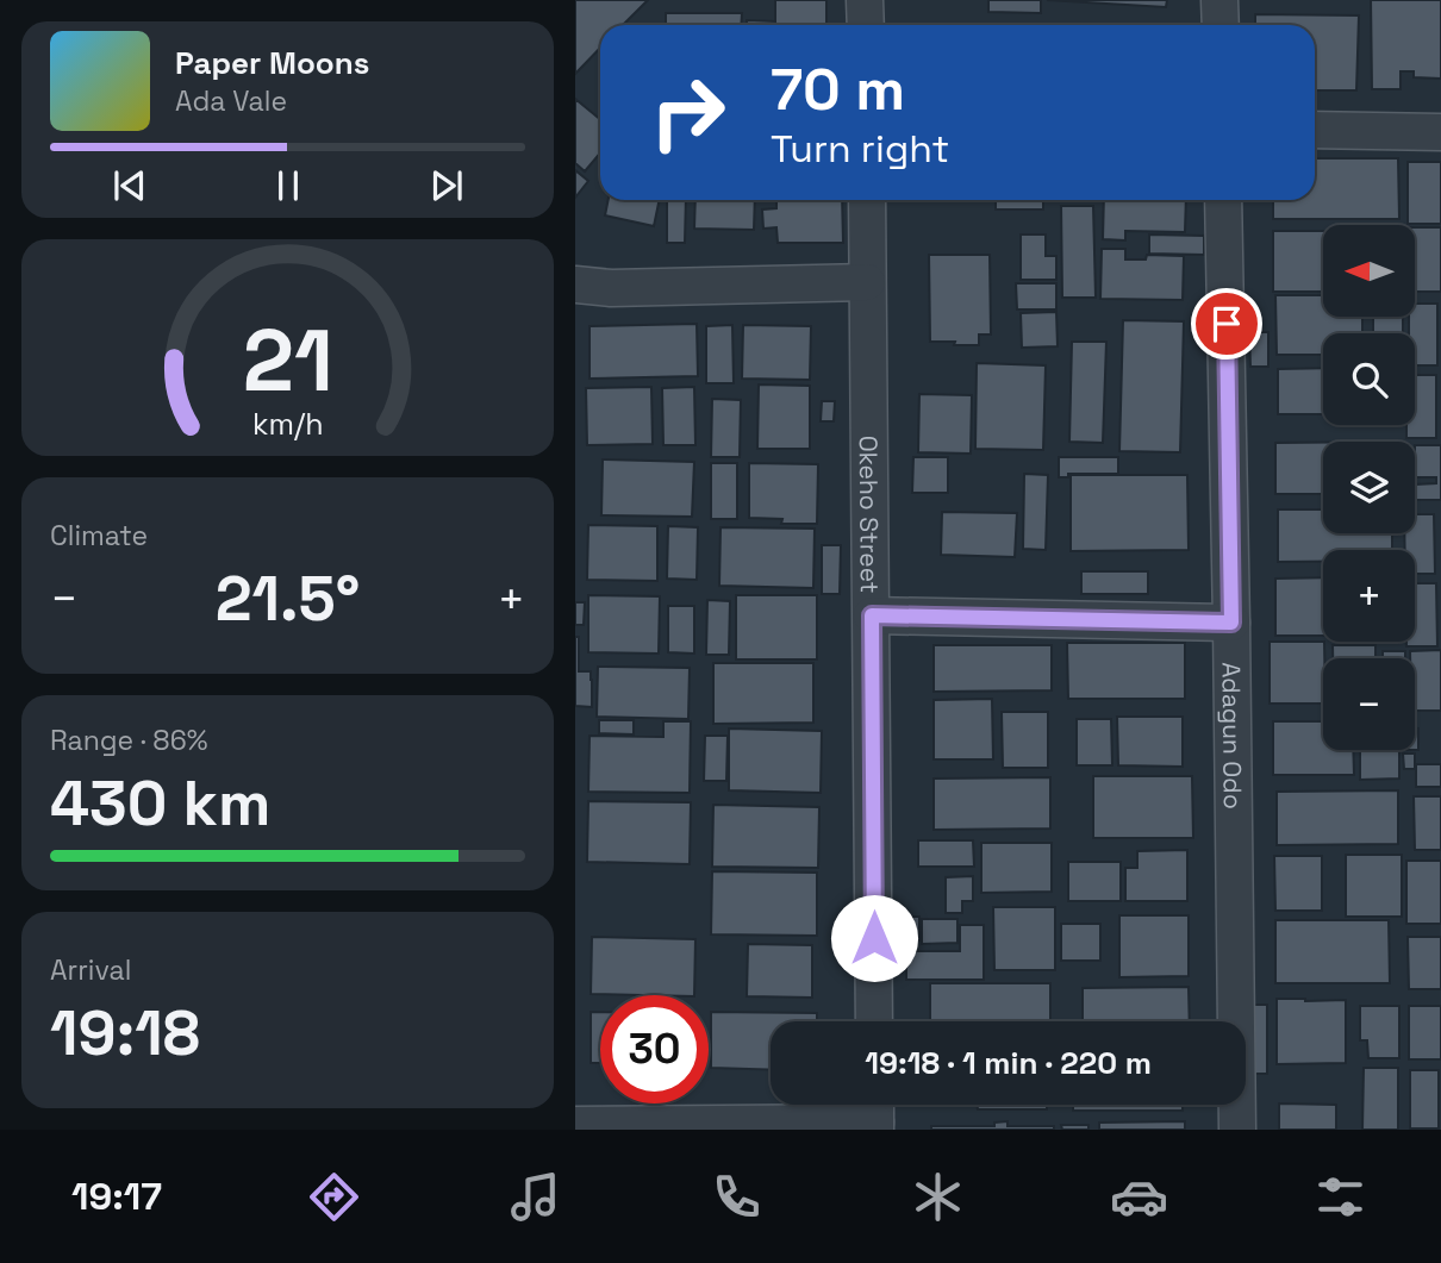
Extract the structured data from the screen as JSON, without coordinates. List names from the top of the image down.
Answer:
{
  "streets": {
    "street": ["Okeho Street", "Adagun Odo"]
  },
  "north": "left",
  "page": {
    "turn": ["70 m", "Turn right"],
    "song": ["Paper Moons", "Ada Vale"],
    "map_buttons": ["+", "−"],
    "tile": [
      "Climate",
      ["Range · 86%", "430 km"],
      ["Arrival", "19:18"]
    ],
    "heat": ["−", "21.5°", "+"],
    "limit": "30",
    "trip": "19:18 · 1 min · 220 m",
    "tabs": "19:17",
    "gauge": ["21", "km/h"]
  }
}
